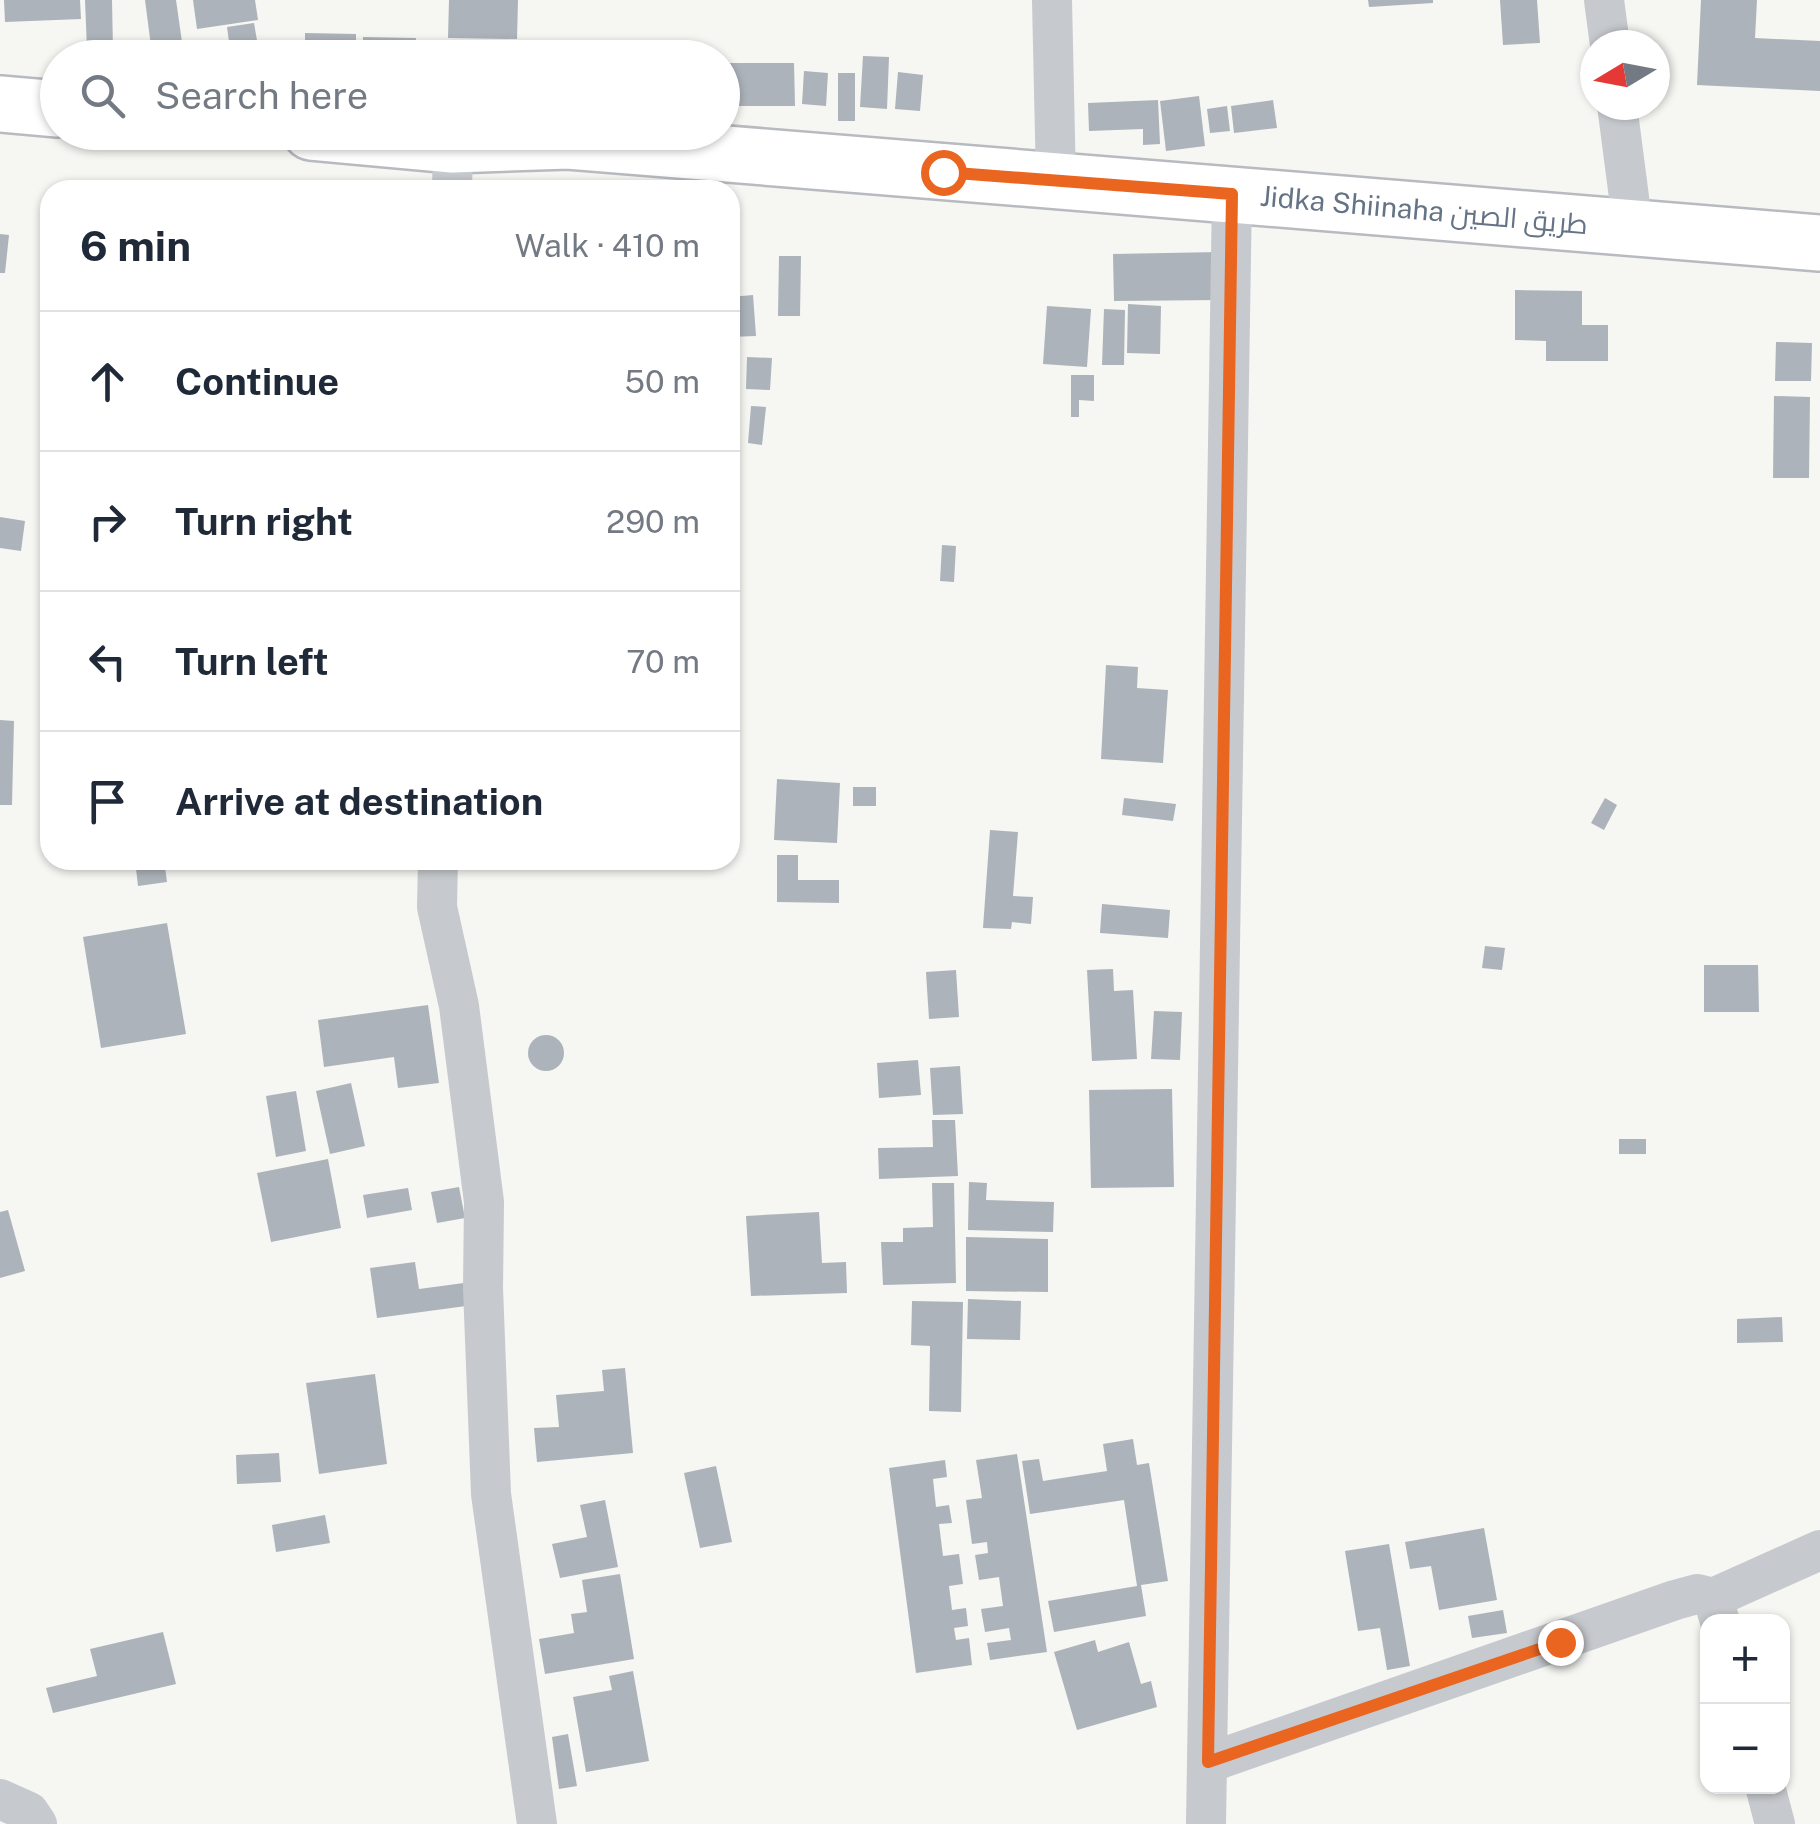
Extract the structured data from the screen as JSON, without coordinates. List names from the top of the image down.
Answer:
{
  "streets": {
    "main road": ["Jidka Shiinaha طريق الصين"]
  },
  "north": "left",
  "page": {
    "search": "Search here",
    "heading": ["6 min", "Walk · 410 m"],
    "list": [
      ["Continue", "50 m"],
      ["Turn right", "290 m"],
      ["Turn left", "70 m"],
      "Arrive at destination"
    ],
    "map_buttons": ["+", "−"]
  }
}
